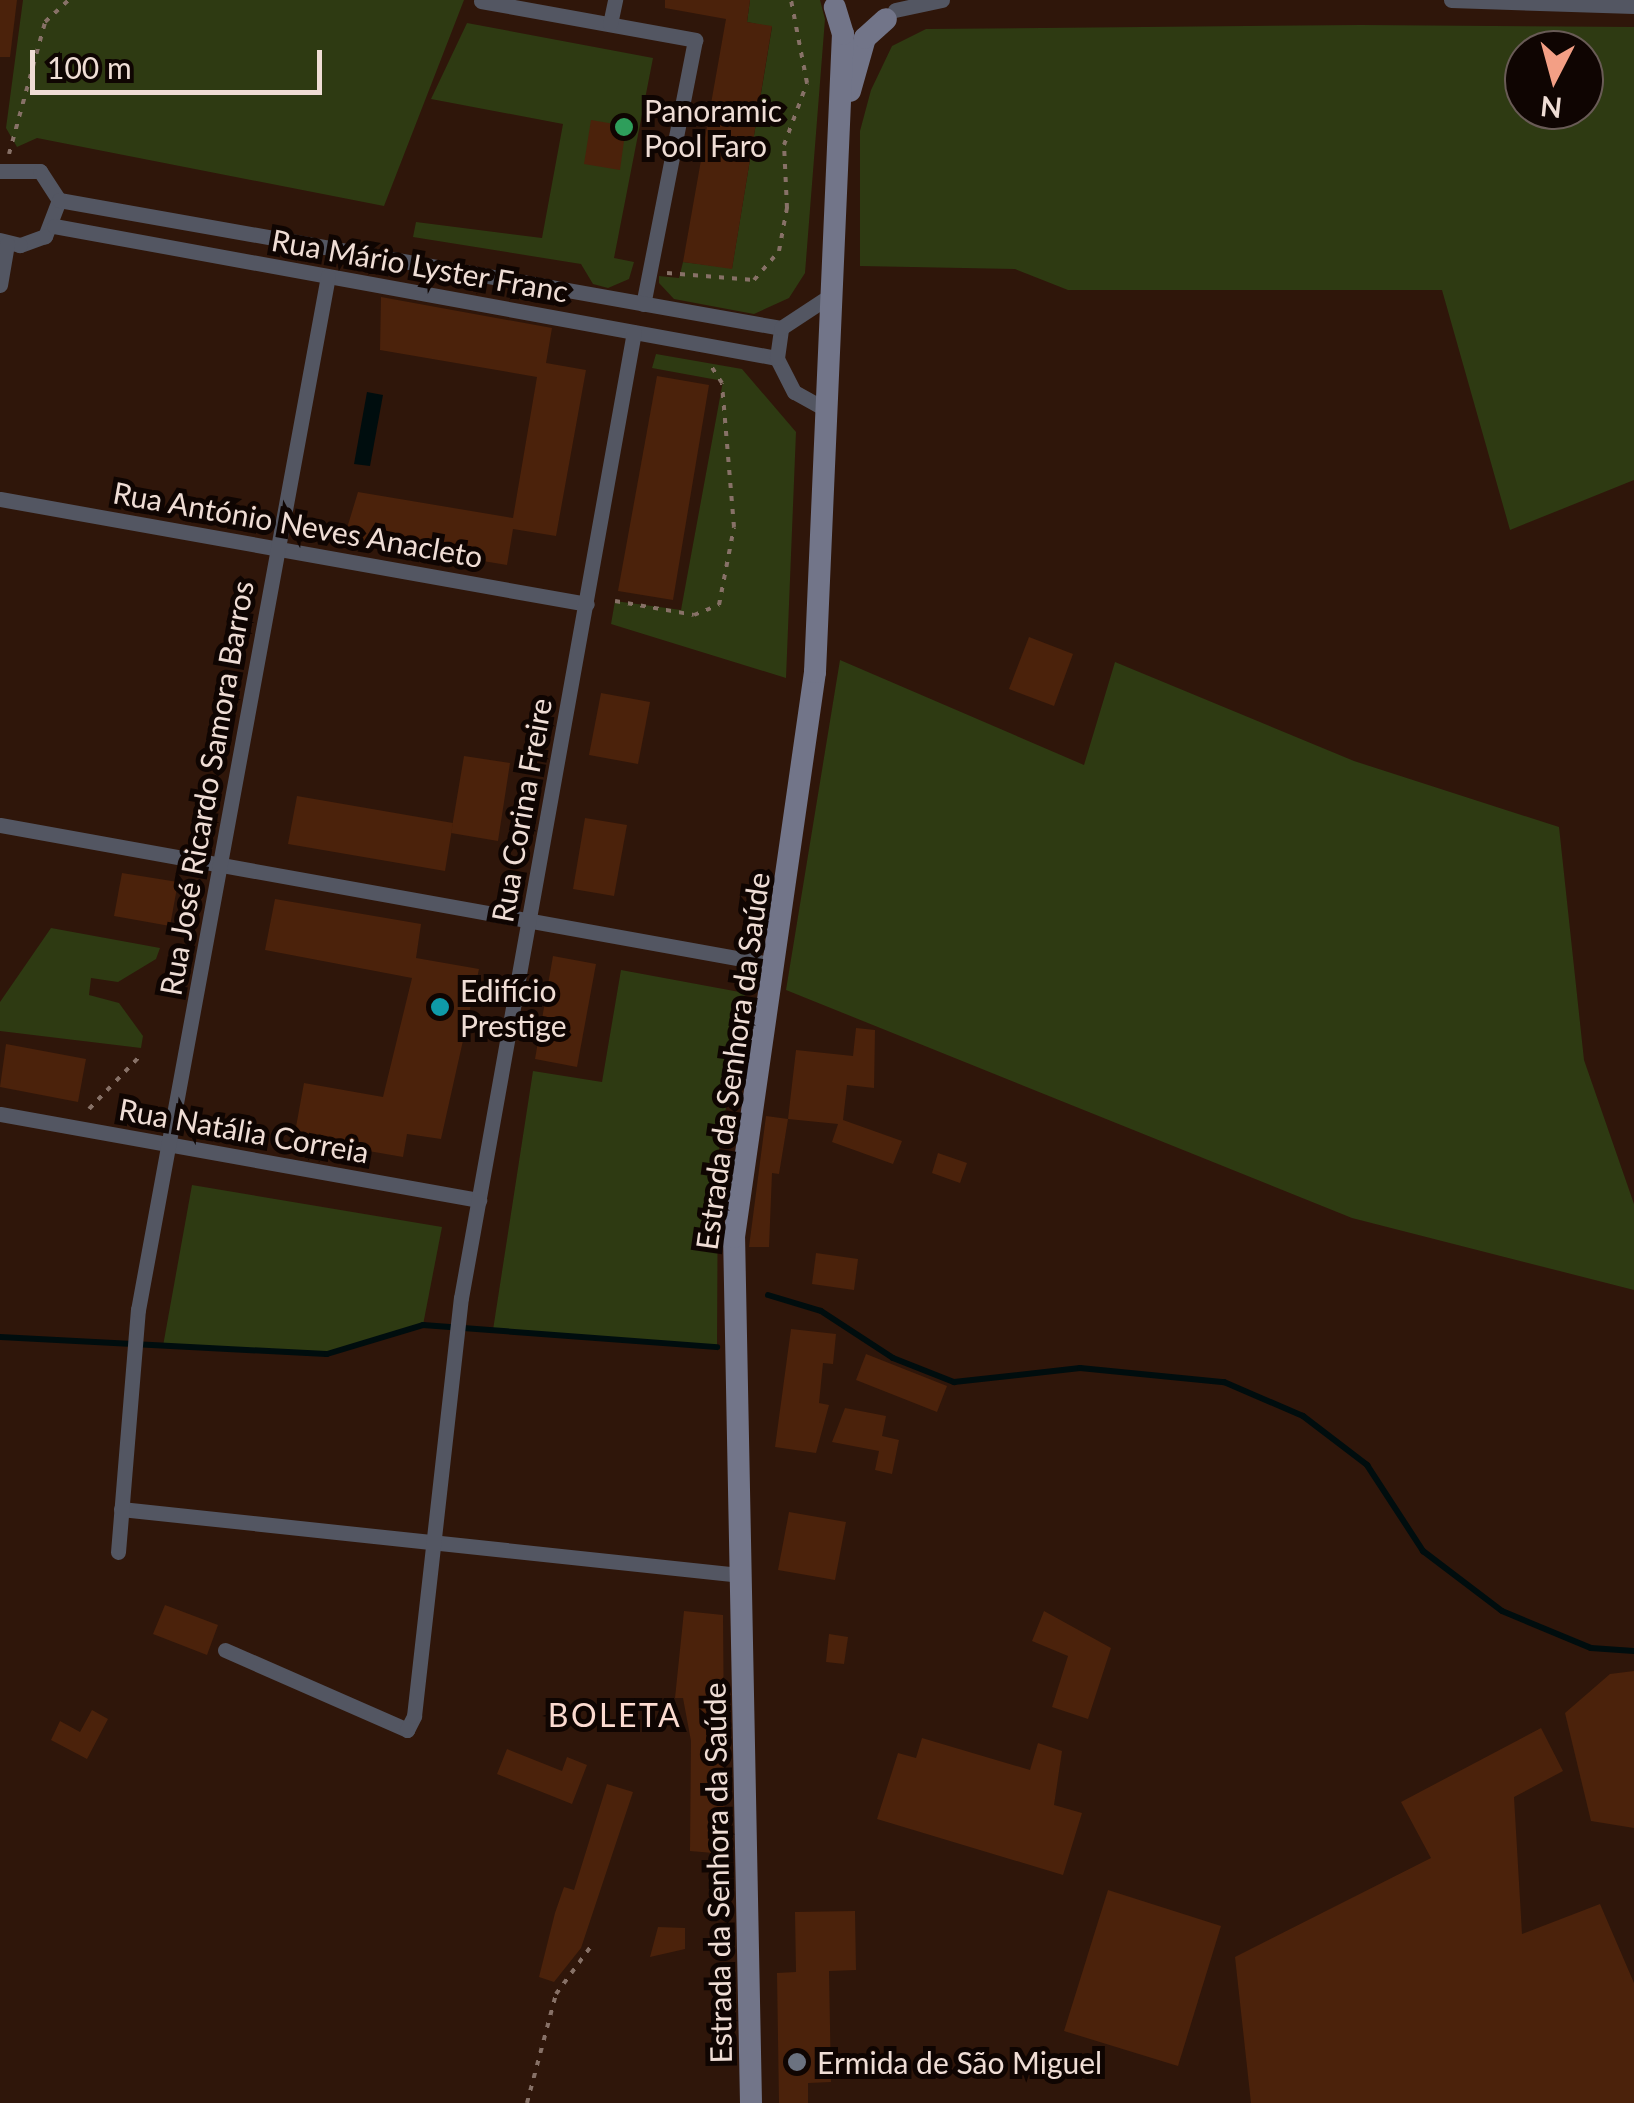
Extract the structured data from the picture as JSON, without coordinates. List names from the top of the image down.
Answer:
{
  "streets": {
    "street": [
      "Rua Mário Lyster Franc",
      "Rua António Neves Anacleto",
      "Rua José Ricardo Samora Barros",
      "Rua Corina Freire",
      "Estrada da Senhora da Saúde",
      "Rua Natália Correia"
    ]
  },
  "crossings": [
    ["Rua Mário Lyster Franc", "Rua José Ricardo Samora Barros"],
    ["Rua Mário Lyster Franc", "Rua Corina Freire"],
    ["Rua António Neves Anacleto", "Rua José Ricardo Samora Barros"],
    ["Rua António Neves Anacleto", "Rua Corina Freire"],
    ["Rua José Ricardo Samora Barros", "Rua Natália Correia"],
    ["Rua Corina Freire", "Rua Natália Correia"]
  ],
  "districts": ["BOLETA"],
  "places": ["Panoramic Pool Faro", "Edifício Prestige", "Ermida de São Miguel"],
  "scale_bar": "100 m",
  "north": "bottom"
}
